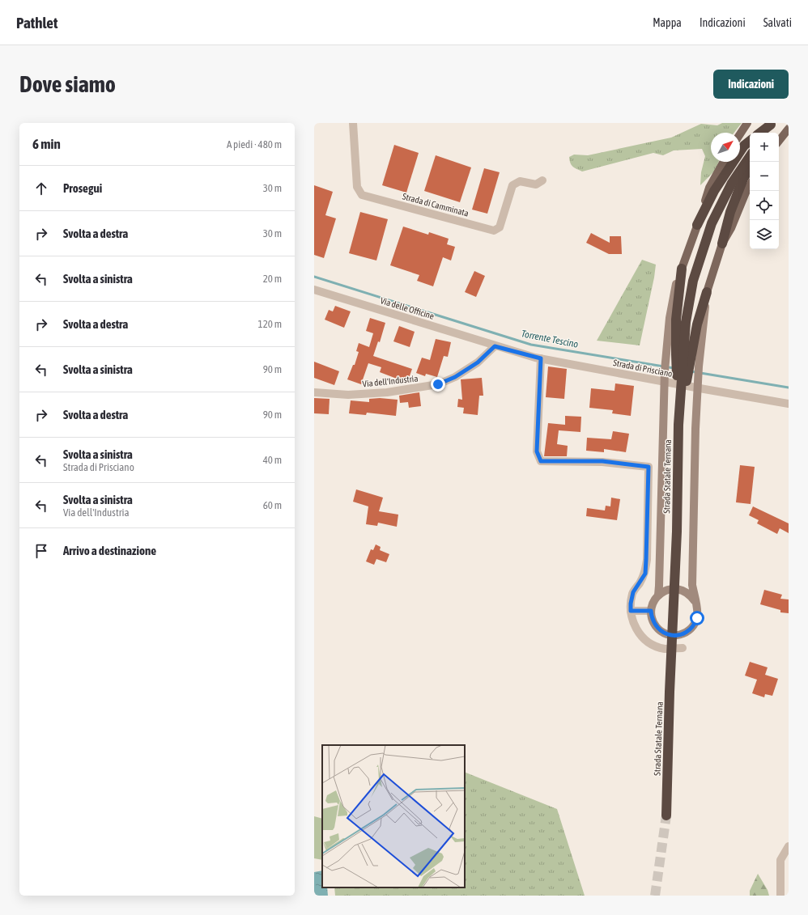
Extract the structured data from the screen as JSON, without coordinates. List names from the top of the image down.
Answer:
{
  "streets": {
    "highway": ["Strada Statale Ternana"],
    "street": [
      "Strada di Camminata",
      "Via delle Officine",
      "Strada di Prisciano",
      "Via dell'Industria"
    ]
  },
  "crossings": [
    ["Via delle Officine", "Strada di Prisciano"],
    ["Via delle Officine", "Via dell'Industria"],
    ["Strada di Prisciano", "Via dell'Industria"]
  ],
  "water": ["Torrente Tescino"],
  "north": "top right",
  "page": {
    "header": "Pathlet",
    "nav": ["Mappa", "Indicazioni", "Salvati"],
    "buttons": "Indicazioni",
    "title": "Dove siamo",
    "heading": ["6 min", "A piedi · 480 m"],
    "map_buttons": ["+", "−"],
    "list": [
      ["Prosegui", "30 m"],
      ["Svolta a destra", "30 m"],
      ["Svolta a sinistra", "20 m"],
      ["Svolta a destra", "120 m"],
      ["Svolta a sinistra", "90 m"],
      ["Svolta a destra", "90 m"],
      ["Svolta a sinistra", "Strada di Prisciano", "40 m"],
      ["Svolta a sinistra", "Via dell'Industria", "60 m"],
      "Arrivo a destinazione"
    ]
  }
}
